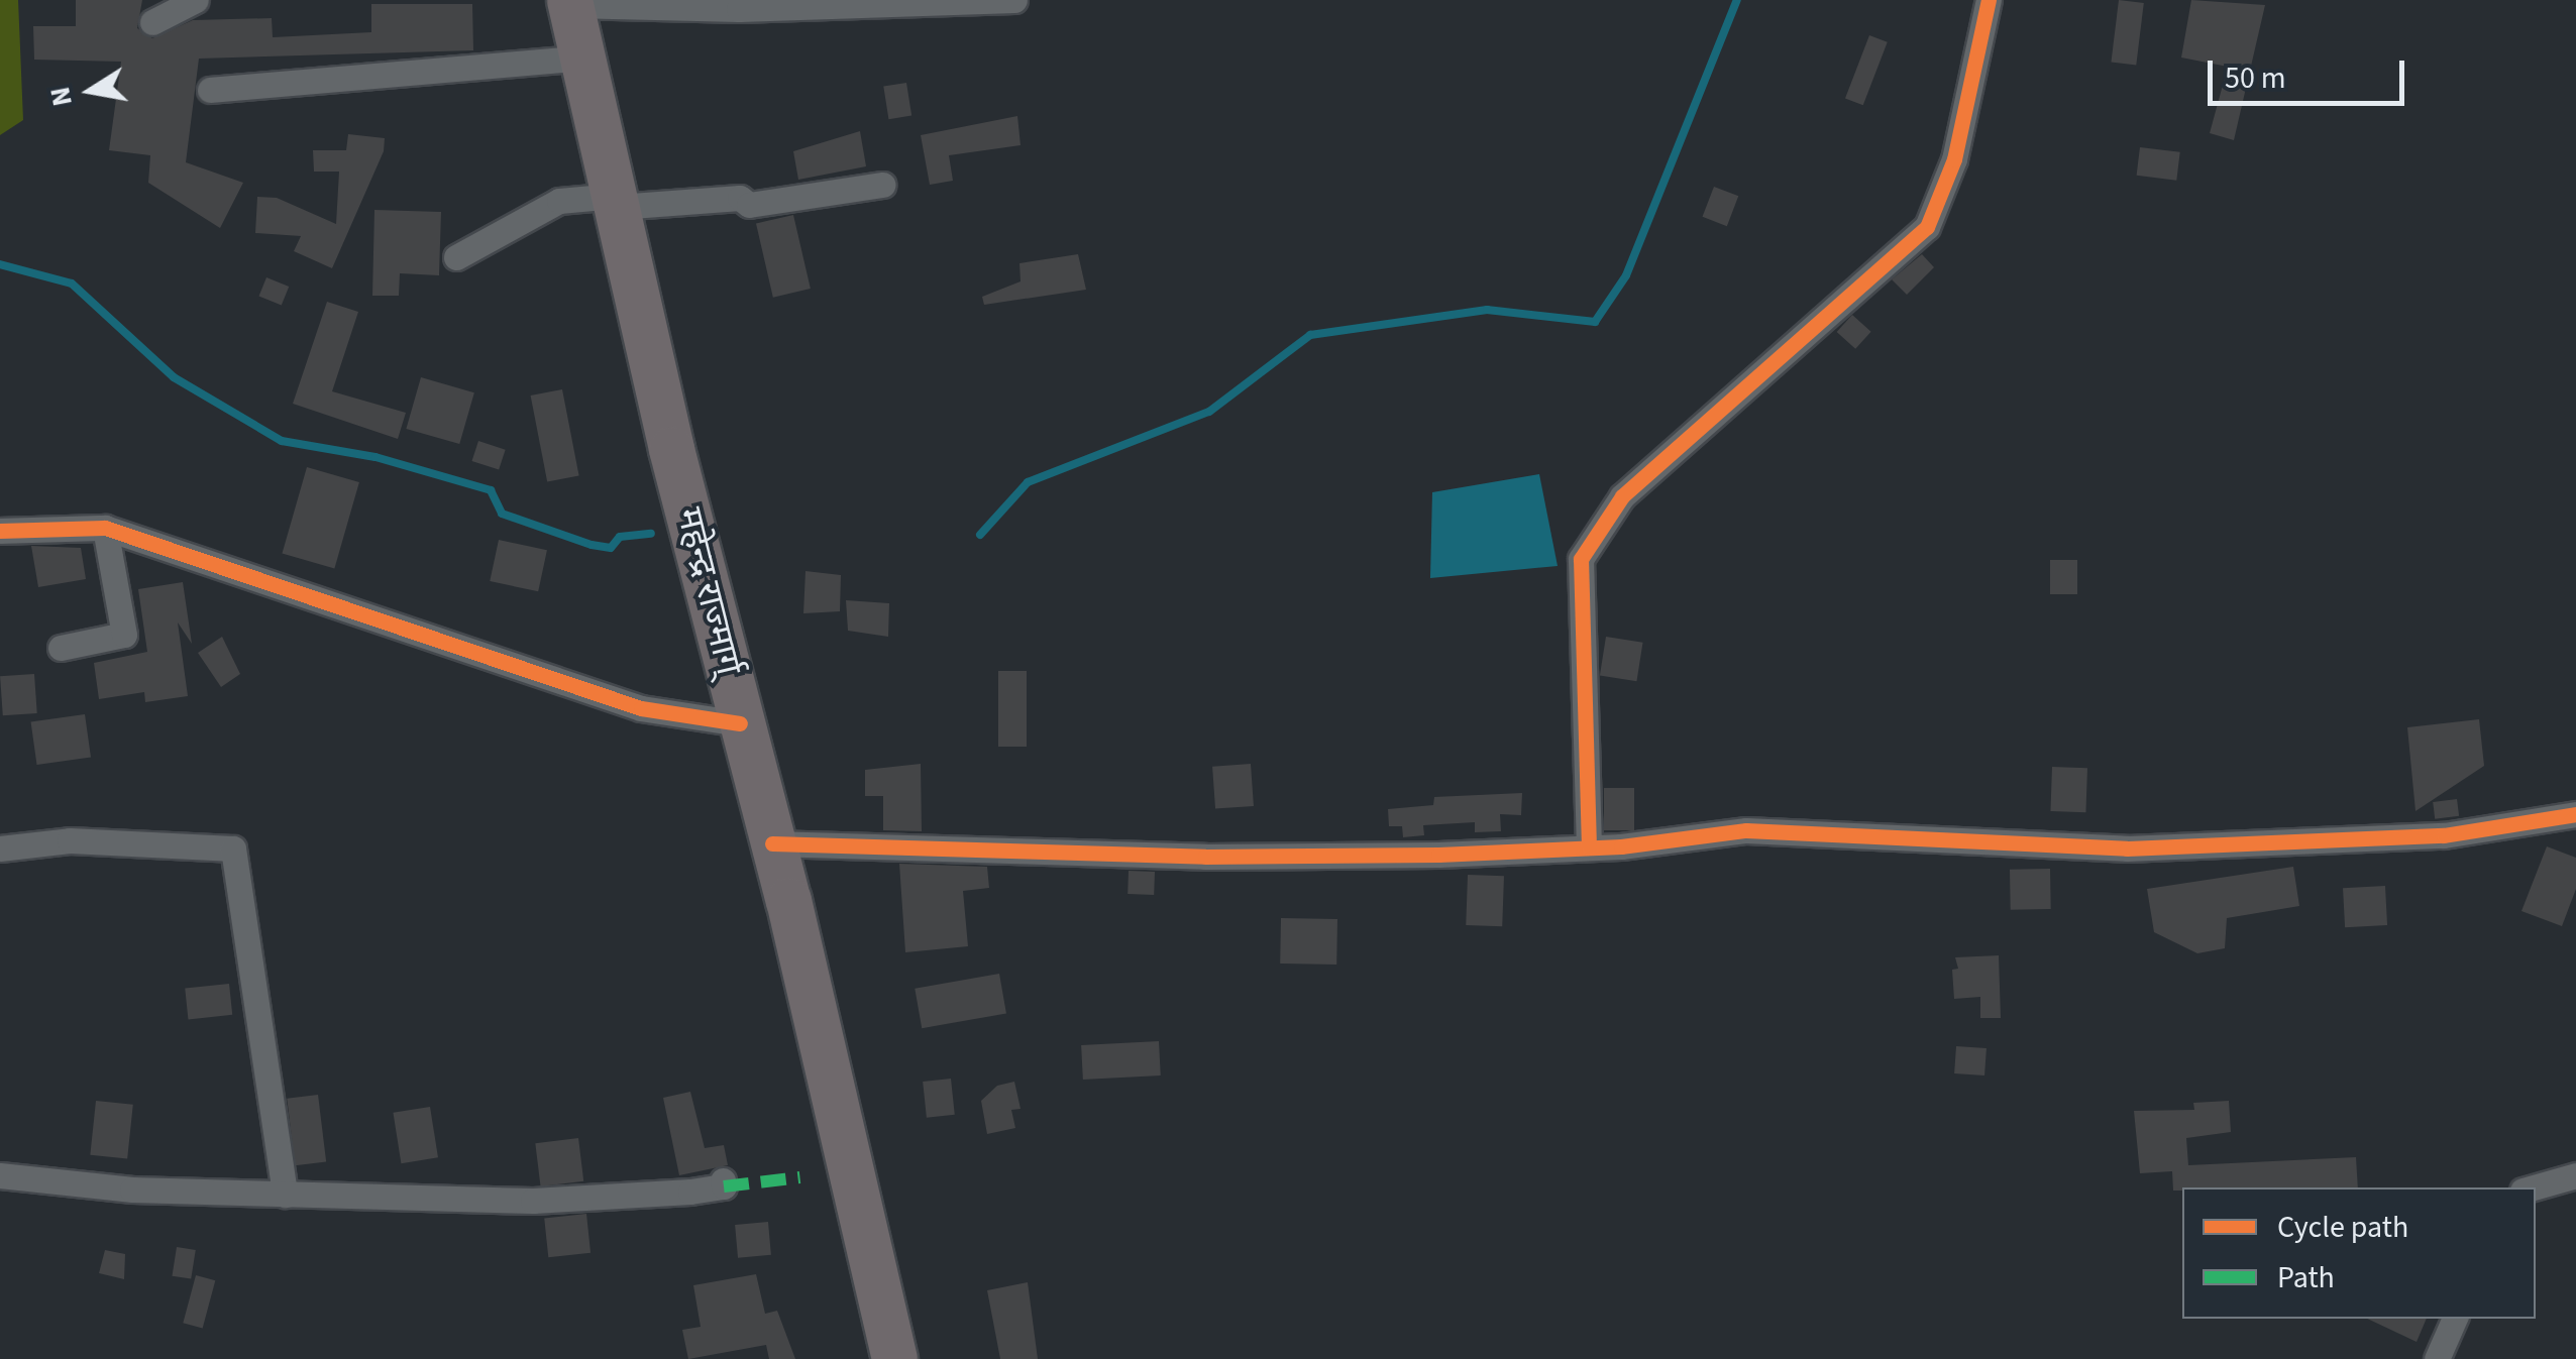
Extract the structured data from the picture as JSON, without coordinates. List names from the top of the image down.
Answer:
{
  "streets": {
    "highway": ["महेन्द्र राज्मार्ग्"]
  },
  "legend": ["Cycle path", "Path"],
  "scale_bar": "50 m",
  "north": "left"
}
